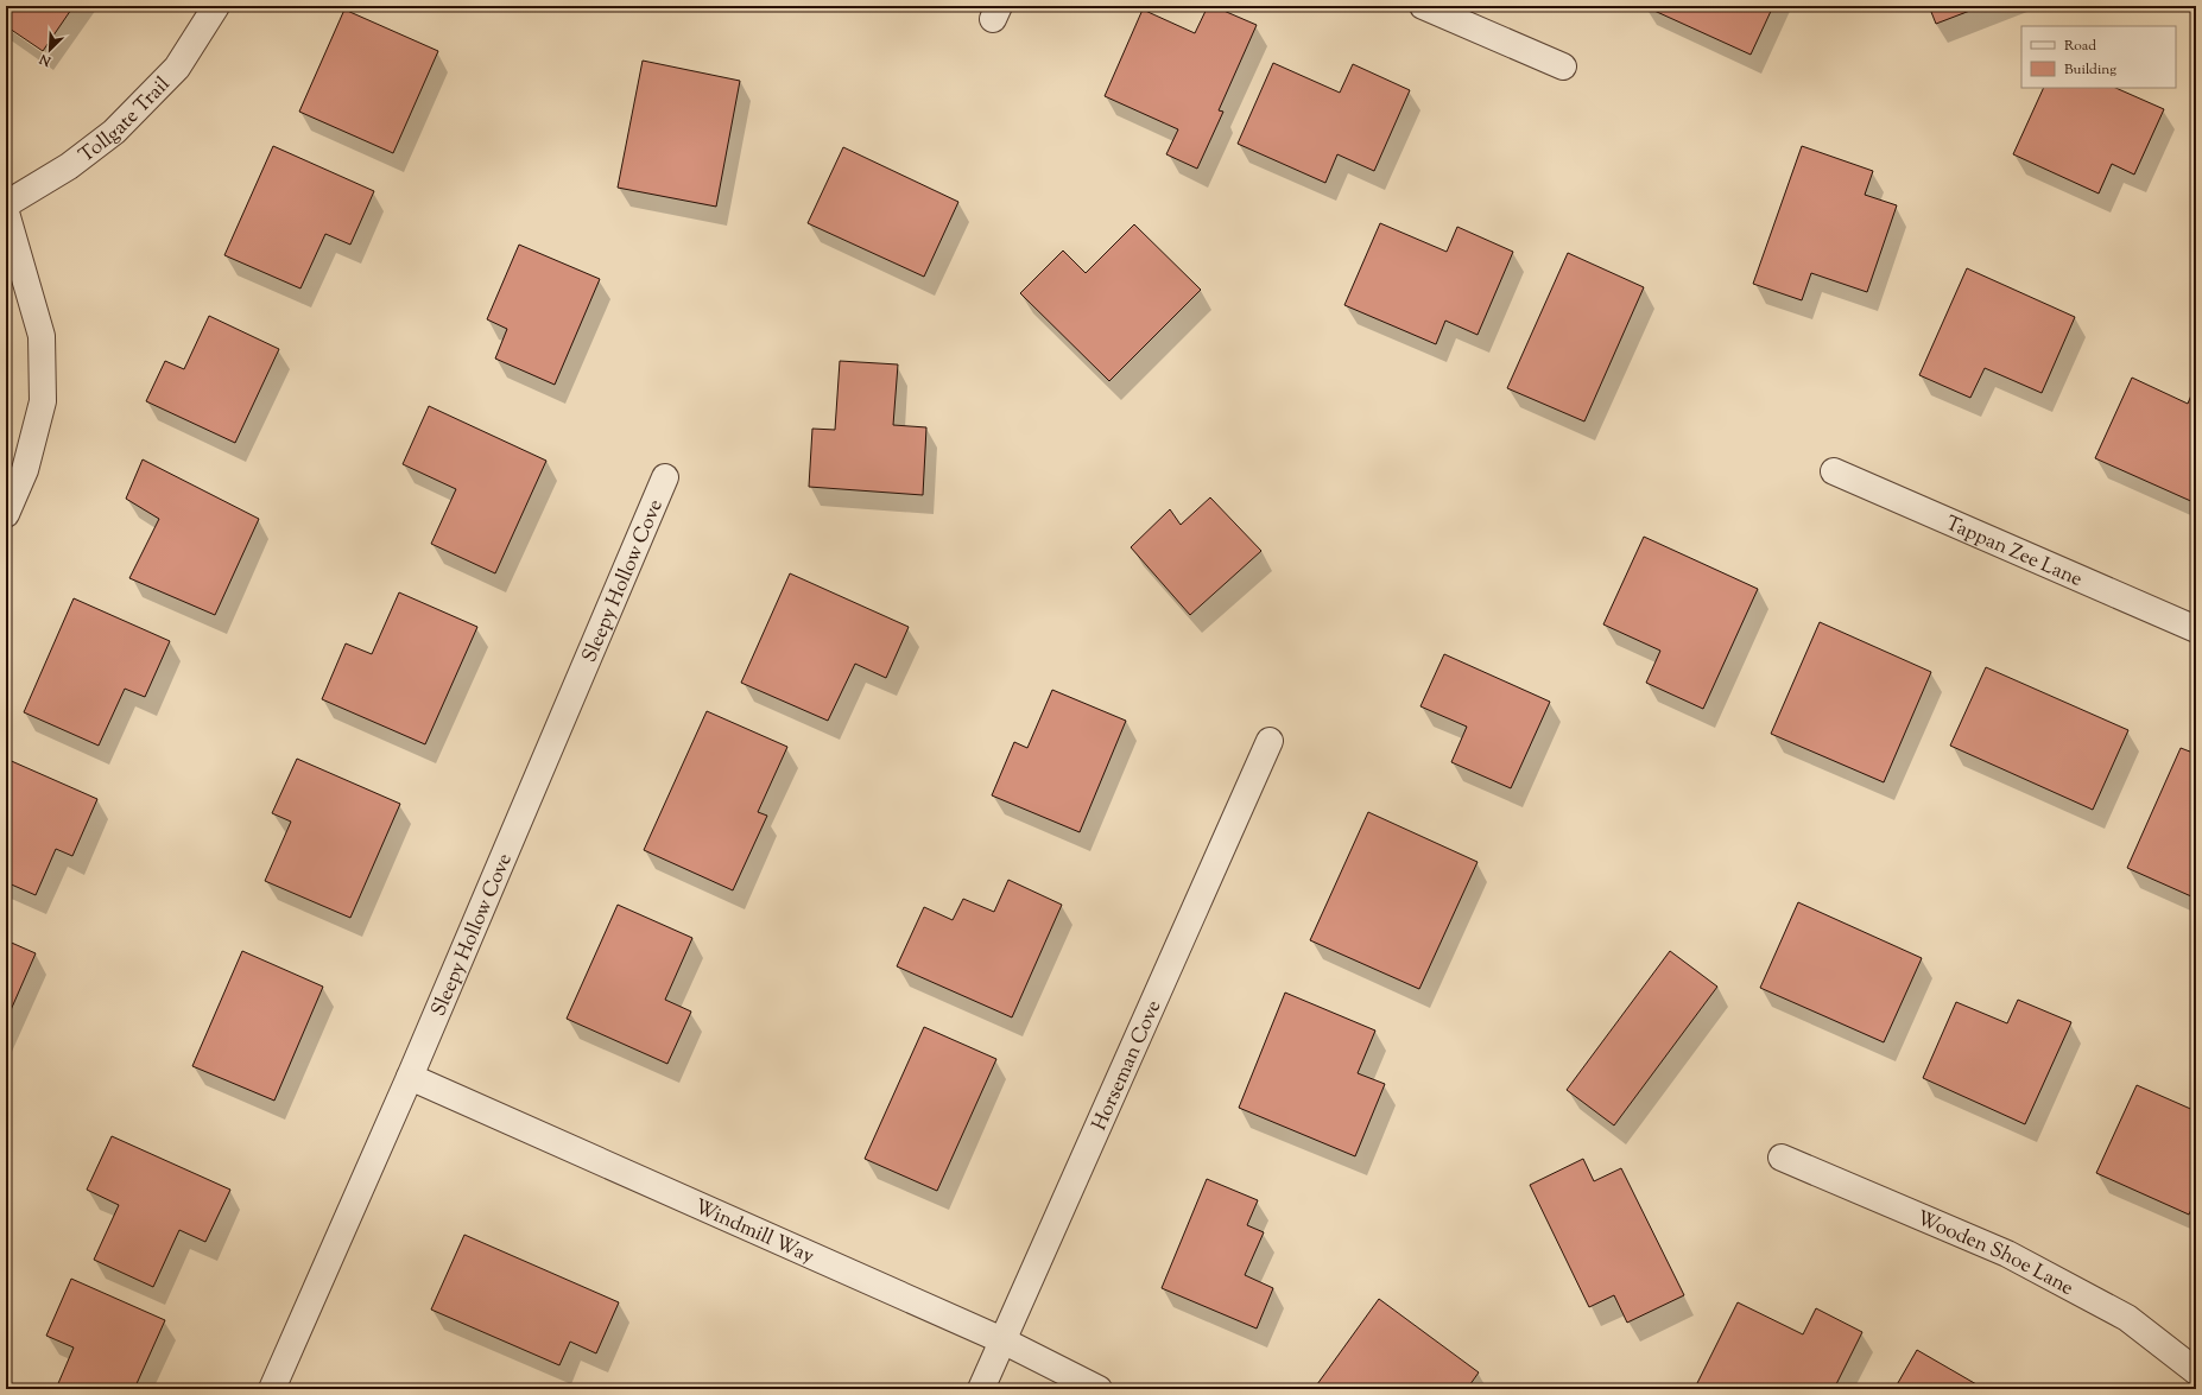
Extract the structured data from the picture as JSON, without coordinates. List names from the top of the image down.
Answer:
{
  "streets": {
    "street": [
      "Tollgate Trail",
      "Tappan Zee Lane",
      "Sleepy Hollow Cove",
      "Horseman Cove",
      "Windmill Way",
      "Wooden Shoe Lane"
    ]
  },
  "crossings": [
    ["Sleepy Hollow Cove", "Windmill Way"],
    ["Horseman Cove", "Windmill Way"]
  ],
  "legend": ["Road", "Building"],
  "north": "bottom left"
}
